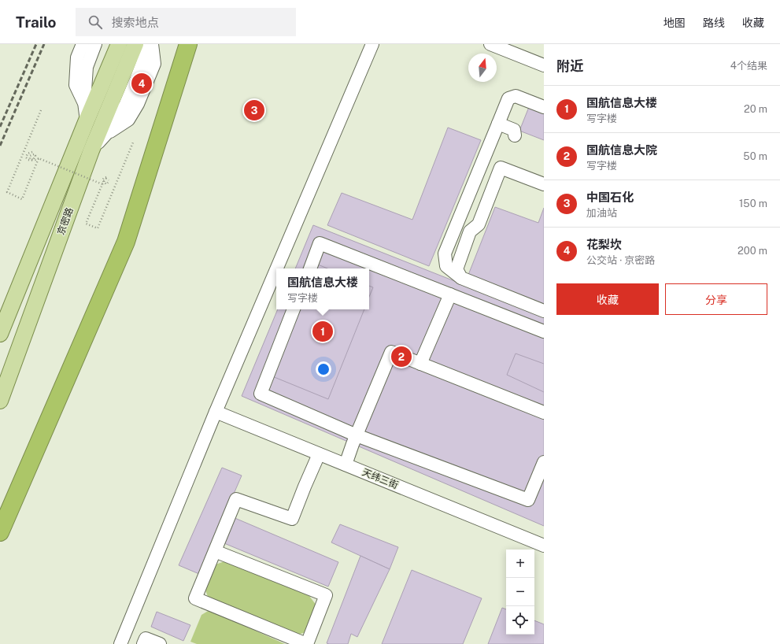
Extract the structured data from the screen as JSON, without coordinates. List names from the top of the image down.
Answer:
{
  "streets": {
    "main road": ["京密路"],
    "street": ["天纬三街"]
  },
  "north": "top",
  "page": {
    "header": "Trailo",
    "search": "搜索地点",
    "nav": ["地图", "路线", "收藏"],
    "heading": ["附近", "4个结果"],
    "pins": [
      "4",
      "3",
      "1",
      "2"
    ],
    "list": [
      {
        "mark": "1",
        "name": "国航信息大楼",
        "note": "写字楼",
        "value": "20 m"
      },
      {
        "mark": "2",
        "name": "国航信息大院",
        "note": "写字楼",
        "value": "50 m"
      },
      {
        "mark": "3",
        "name": "中国石化",
        "note": "加油站",
        "value": "150 m"
      },
      {
        "mark": "4",
        "name": "花梨坎",
        "note": "公交站 · 京密路",
        "value": "200 m"
      }
    ],
    "popup": ["国航信息大楼", "写字楼"],
    "buttons": ["收藏", "分享"],
    "map_buttons": ["+", "−"]
  }
}
